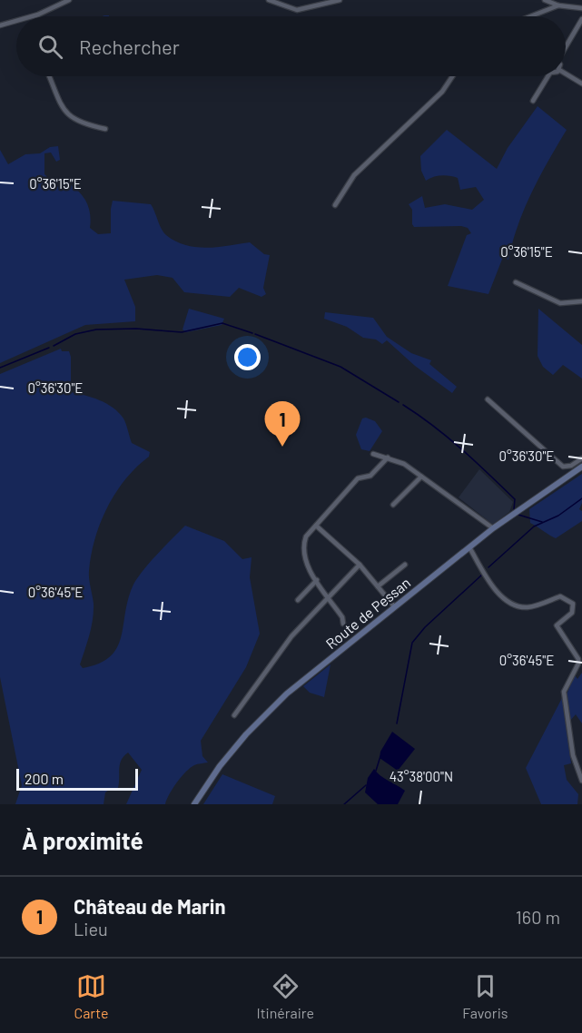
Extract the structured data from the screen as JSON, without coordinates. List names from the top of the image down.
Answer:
{
  "streets": {
    "main road": ["Route de Pessan"]
  },
  "scale_bar": "200 m",
  "page": {
    "search": "Rechercher",
    "pins": "1",
    "scale": "200 m",
    "heading": "À proximité",
    "list": [
      {
        "mark": "1",
        "name": "Château de Marin",
        "note": "Lieu",
        "value": "160 m"
      }
    ],
    "nav": ["Carte", "Itinéraire", "Favoris"]
  },
  "coordinates": [
    "0°36'15\"E",
    "0°36'30\"E",
    "0°36'45\"E",
    "43°38'00\"N"
  ]
}
